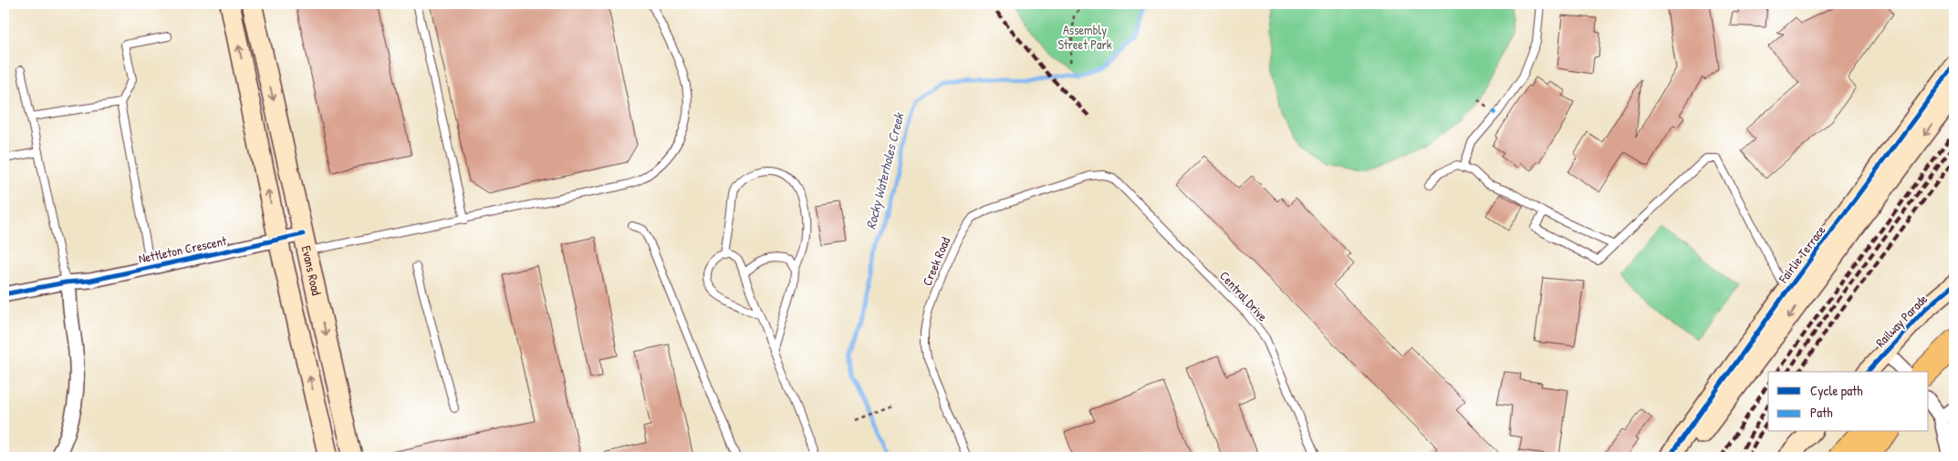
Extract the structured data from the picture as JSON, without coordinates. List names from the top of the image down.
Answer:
{
  "streets": {
    "street": [
      "Nettleton Crescent",
      "Fairlie Terrace",
      "Evans Road",
      "Railway Parade"
    ],
    "lane": ["Creek Road", "Central Drive"]
  },
  "crossings": [
    ["Nettleton Crescent", "Evans Road"],
    ["Creek Road", "Central Drive"]
  ],
  "water": ["Rocky Waterholes Creek"],
  "parks": ["Assembly Street Park"],
  "legend": ["Cycle path", "Path"]
}
